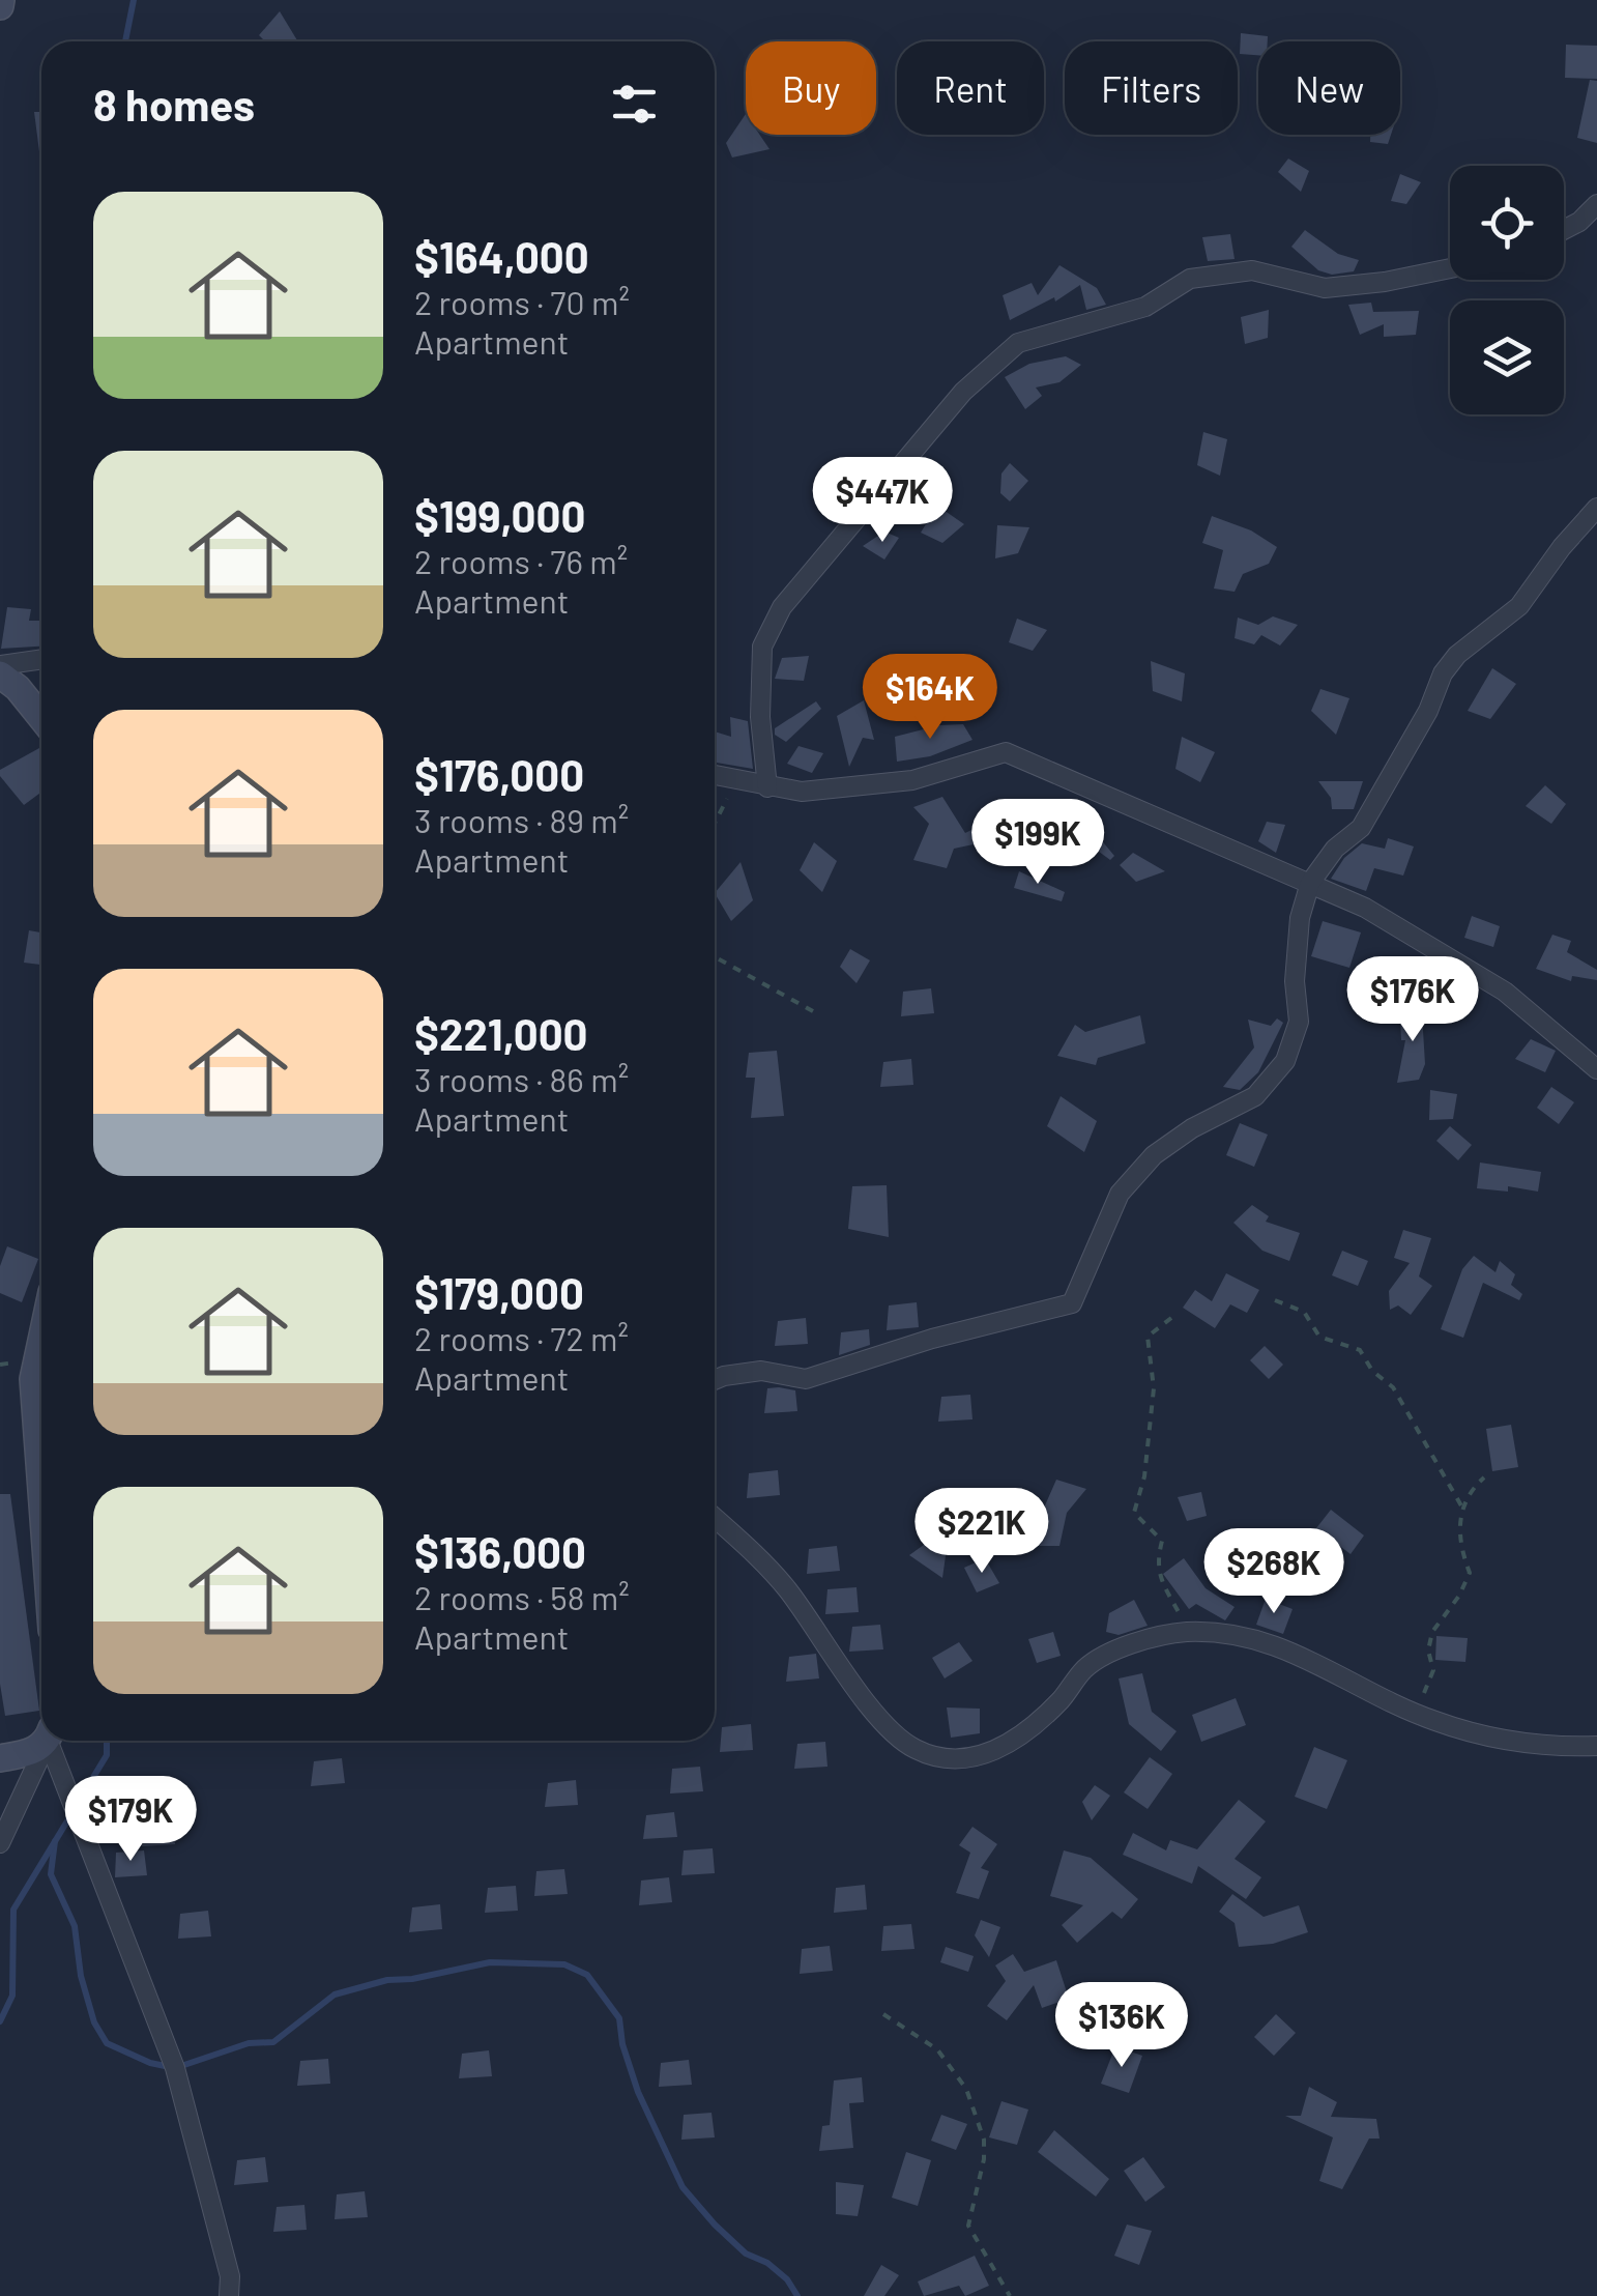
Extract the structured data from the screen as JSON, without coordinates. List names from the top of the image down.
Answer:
{
  "page": {
    "chip": [
      "Buy",
      "Rent",
      "Filters",
      "New"
    ],
    "heading": "8 homes",
    "list": [
      {
        "name": "$164,000",
        "note": "2 rooms · 70 m² · Apartment"
      },
      {
        "name": "$199,000",
        "note": "2 rooms · 76 m² · Apartment"
      },
      {
        "name": "$176,000",
        "note": "3 rooms · 89 m² · Apartment"
      },
      {
        "name": "$221,000",
        "note": "3 rooms · 86 m² · Apartment"
      },
      {
        "name": "$179,000",
        "note": "2 rooms · 72 m² · Apartment"
      },
      {
        "name": "$136,000",
        "note": "2 rooms · 58 m² · Apartment"
      }
    ],
    "price": [
      "$447K",
      "$164K",
      "$199K",
      "$176K",
      "$221K",
      "$268K",
      "$179K",
      "$136K"
    ]
  }
}
